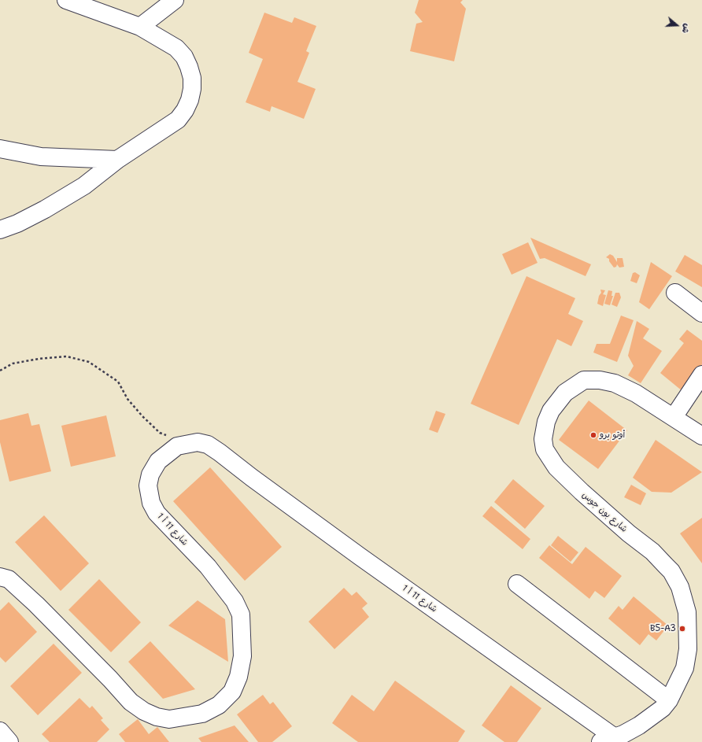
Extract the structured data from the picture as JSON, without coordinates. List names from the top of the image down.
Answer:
{
  "streets": {
    "street": ["شارع بون جوس", "شارع 11 أ 1"]
  },
  "crossings": [
    ["شارع بون جوس", "شارع 11 أ 1"]
  ],
  "places": ["أوتو برو", "B5-A3"],
  "north": "right"
}
